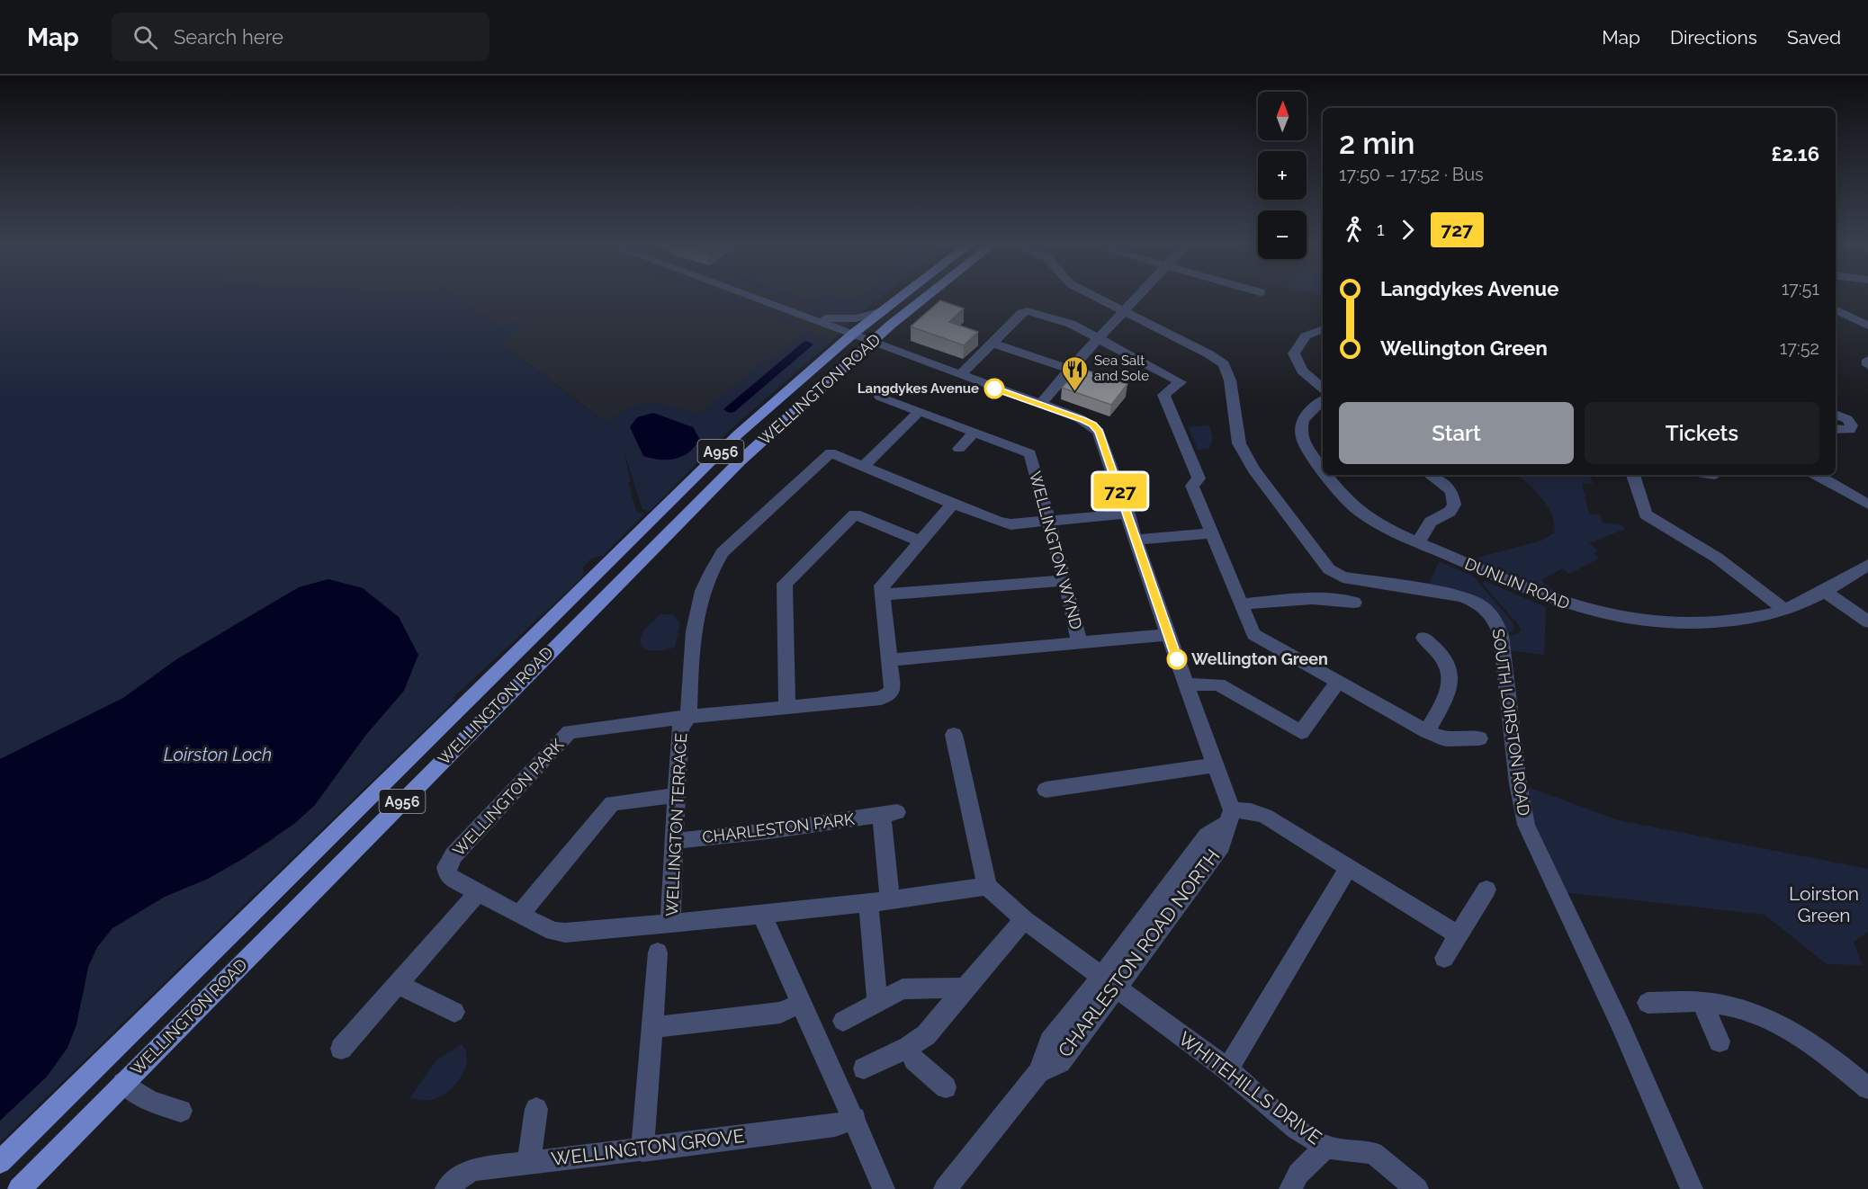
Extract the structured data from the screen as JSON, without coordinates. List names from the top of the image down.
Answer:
{
  "streets": {
    "main road": ["WELLINGTON ROAD", "A956"],
    "street": [
      "WELLINGTON WYND",
      "DUNLIN ROAD",
      "SOUTH LOIRSTON ROAD",
      "WELLINGTON PARK",
      "WELLINGTON TERRACE",
      "CHARLESTON PARK",
      "CHARLESTON ROAD NORTH",
      "WHITEHILLS DRIVE",
      "WELLINGTON GROVE"
    ]
  },
  "crossings": [
    ["WELLINGTON WYND", "WELLINGTON TERRACE"],
    ["WELLINGTON PARK", "WELLINGTON TERRACE"],
    ["WELLINGTON TERRACE", "CHARLESTON PARK"],
    ["CHARLESTON ROAD NORTH", "WHITEHILLS DRIVE"]
  ],
  "water": ["Loirston Loch"],
  "parks": ["Loirston Green"],
  "places": {
    "other": ["Langdykes Avenue", "Wellington Green"],
    "restaurant": ["Sea Salt and Sole"]
  },
  "lines": ["bus line 727"],
  "north": "top",
  "page": {
    "header": "Map",
    "search": "Search here",
    "nav": ["Map", "Directions", "Saved"],
    "on_map": "727",
    "map_buttons": ["+", "−"],
    "heading": ["2 min", "17:50 – 17:52 · Bus", "£2.16"],
    "legs": ["1", "727"],
    "list": [
      {
        "name": "Langdykes Avenue",
        "value": "17:51"
      },
      {
        "name": "Wellington Green",
        "value": "17:52"
      }
    ],
    "buttons": ["Start", "Tickets"]
  }
}
